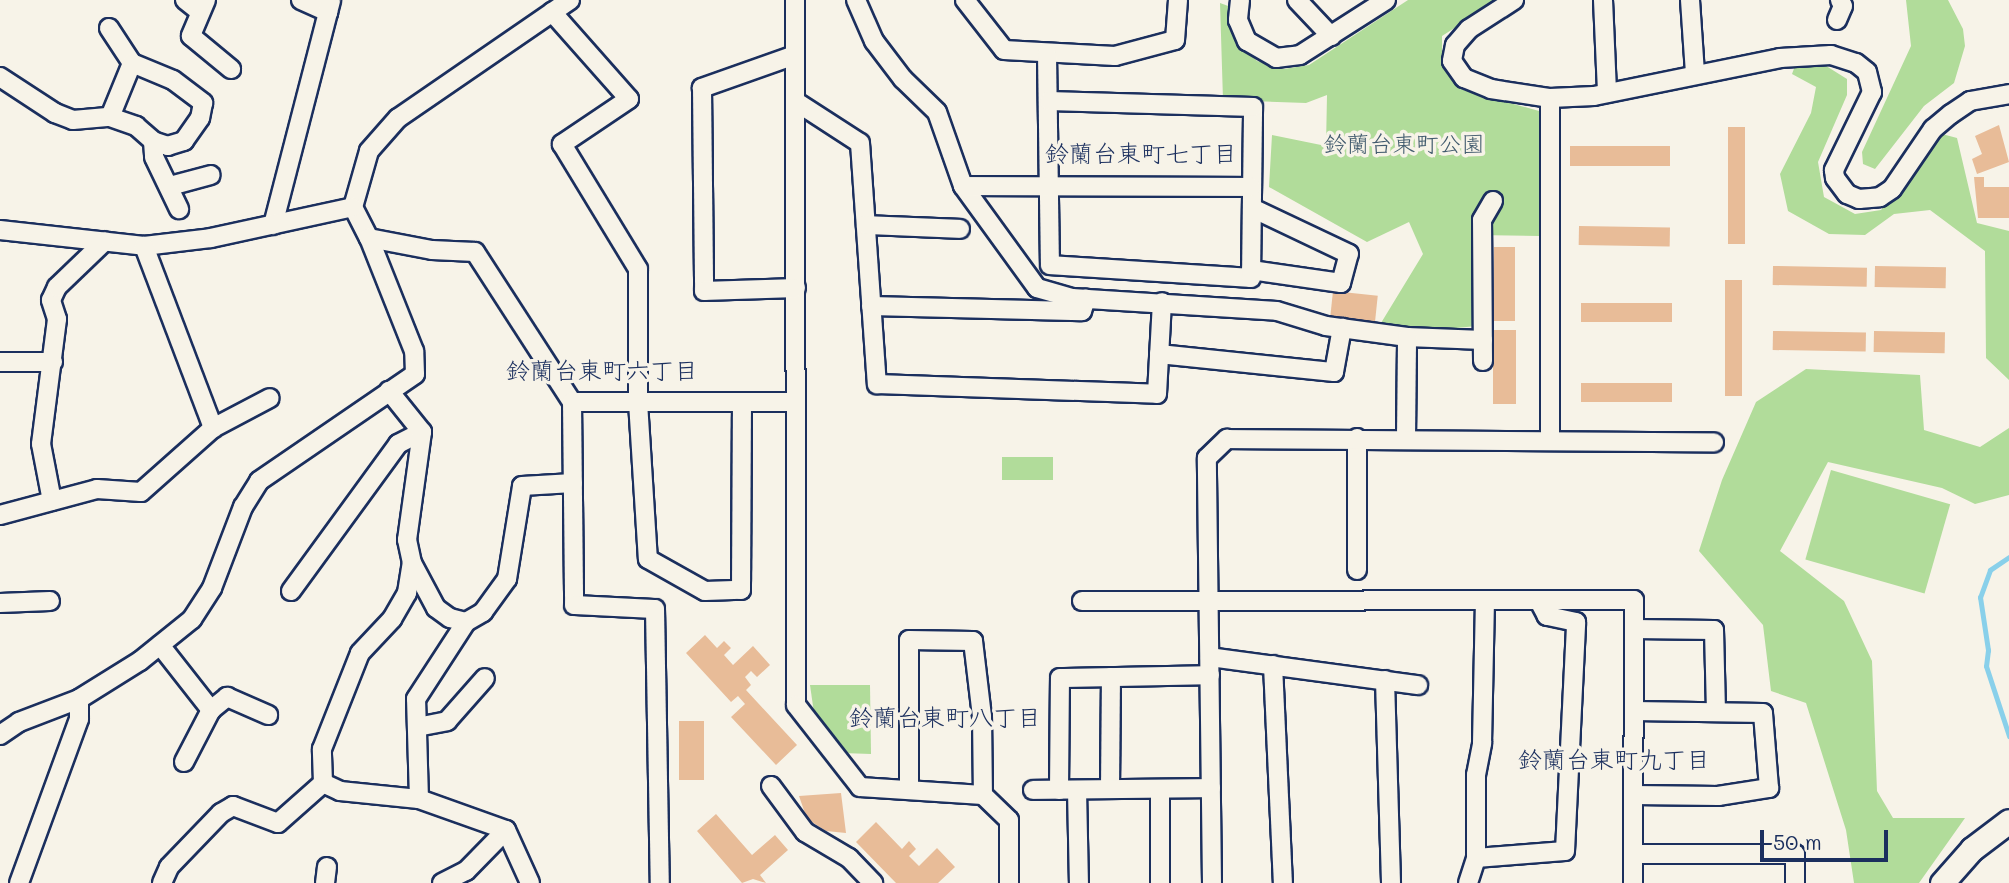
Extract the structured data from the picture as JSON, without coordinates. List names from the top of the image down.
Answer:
{
  "districts": [
    "鈴蘭台東町七丁目",
    "鈴蘭台東町六丁目",
    "鈴蘭台東町八丁目",
    "鈴蘭台東町九丁目"
  ],
  "parks": ["鈴蘭台東町公園"],
  "scale_bar": "50 m"
}
